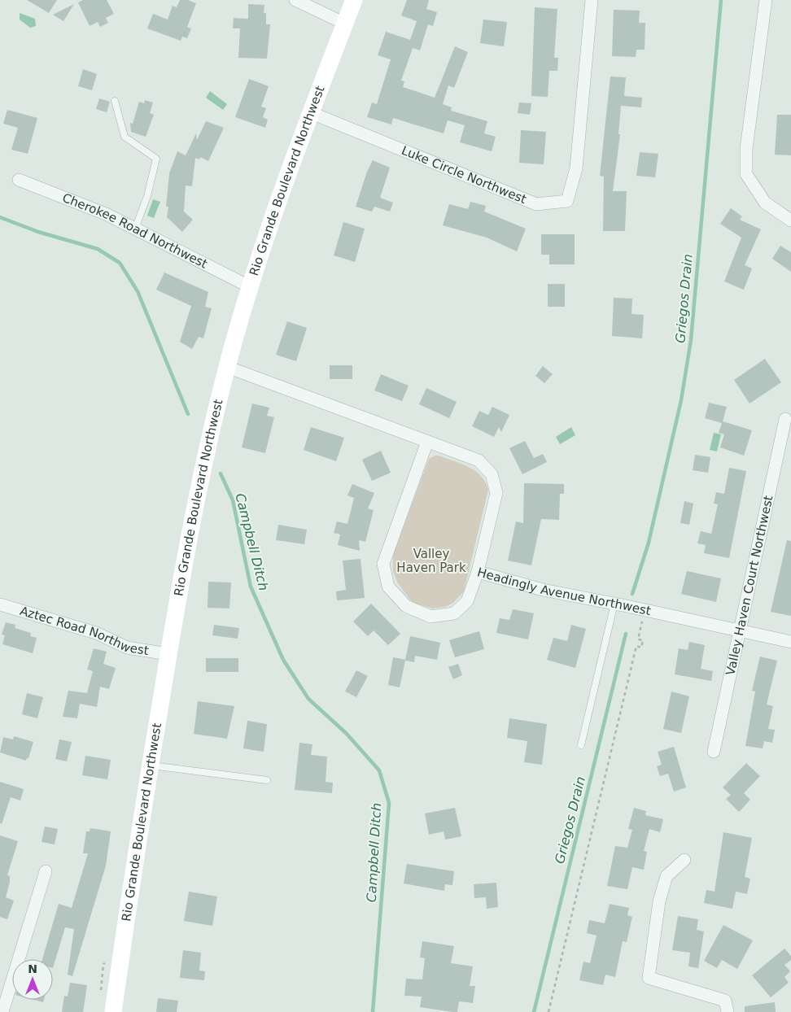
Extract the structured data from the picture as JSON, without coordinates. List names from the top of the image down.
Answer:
{
  "streets": {
    "main road": ["Rio Grande Boulevard Northwest"],
    "street": [
      "Luke Circle Northwest",
      "Cherokee Road Northwest",
      "Valley Haven Court Northwest",
      "Headingly Avenue Northwest",
      "Aztec Road Northwest"
    ]
  },
  "crossings": [
    ["Luke Circle Northwest", "Rio Grande Boulevard Northwest"],
    ["Rio Grande Boulevard Northwest", "Cherokee Road Northwest"],
    ["Rio Grande Boulevard Northwest", "Headingly Avenue Northwest"],
    ["Rio Grande Boulevard Northwest", "Aztec Road Northwest"],
    ["Valley Haven Court Northwest", "Headingly Avenue Northwest"]
  ],
  "water": ["Griegos Drain", "Campbell Ditch"],
  "parks": ["Valley Haven Park"],
  "north": "top"
}
